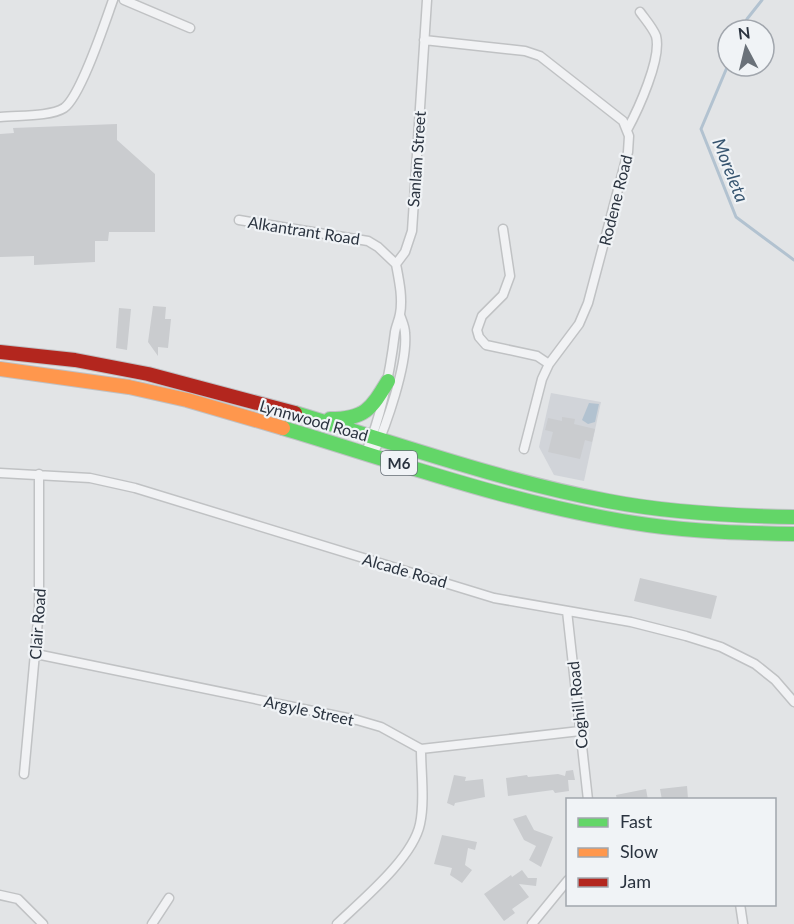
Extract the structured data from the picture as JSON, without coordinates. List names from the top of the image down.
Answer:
{
  "streets": {
    "main road": ["Lynnwood Road", "M6"],
    "street": [
      "Sanlam Street",
      "Rodene Road",
      "Alkantrant Road",
      "Alcade Road",
      "Clair Road",
      "Coghill Road",
      "Argyle Street"
    ]
  },
  "crossings": [
    ["Sanlam Street", "Rodene Road"],
    ["Sanlam Street", "Alkantrant Road"],
    ["Alcade Road", "Clair Road"],
    ["Alcade Road", "Coghill Road"],
    ["Clair Road", "Argyle Street"]
  ],
  "water": ["Moreleta"],
  "legend": ["Fast", "Slow", "Jam"],
  "north": "top"
}
